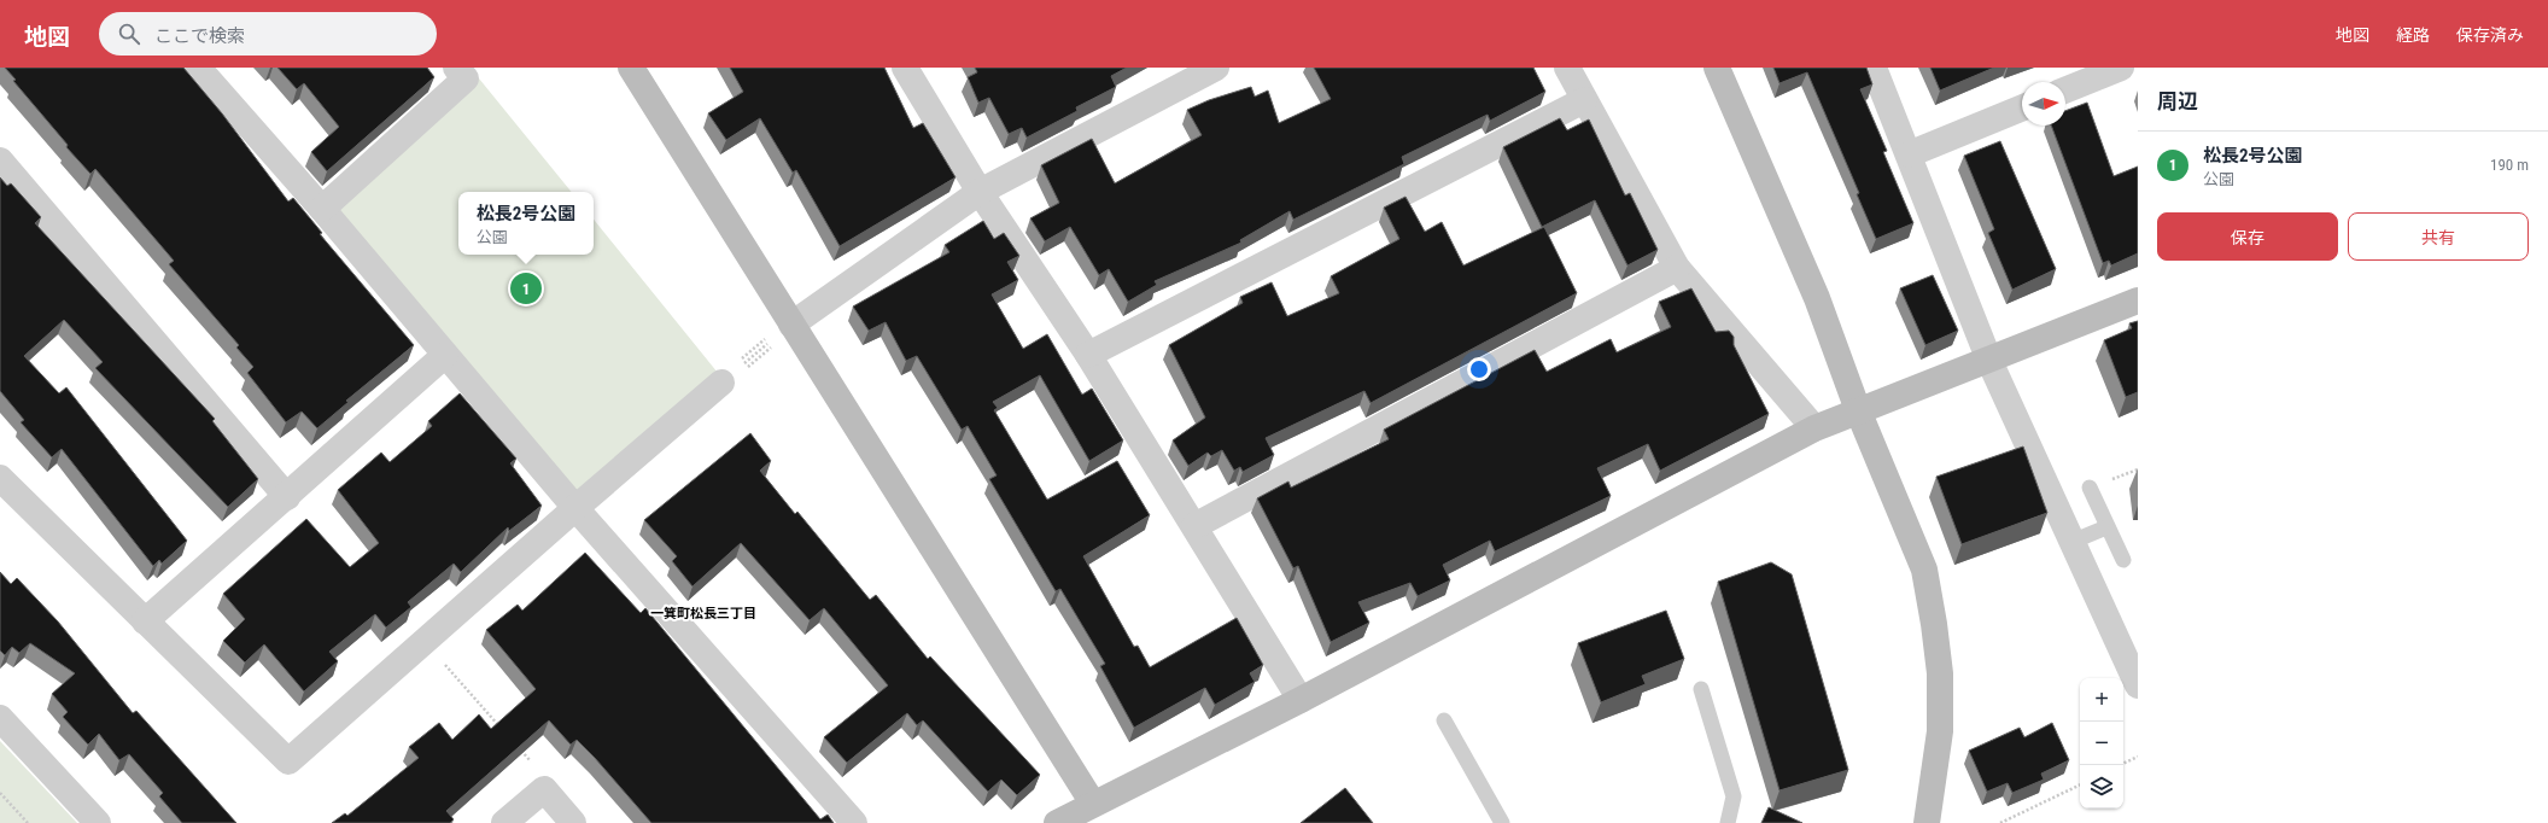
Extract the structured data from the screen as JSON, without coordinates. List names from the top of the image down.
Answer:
{
  "districts": ["一箕町松長三丁目"],
  "north": "right",
  "page": {
    "header": "地図",
    "search": "ここで検索",
    "nav": ["地図", "経路", "保存済み"],
    "heading": "周辺",
    "list": [
      {
        "mark": "1",
        "name": "松長2号公園",
        "note": "公園",
        "value": "190 m"
      }
    ],
    "popup": ["松長2号公園", "公園"],
    "buttons": ["保存", "共有"],
    "pins": "1",
    "map_buttons": ["+", "−"]
  }
}
